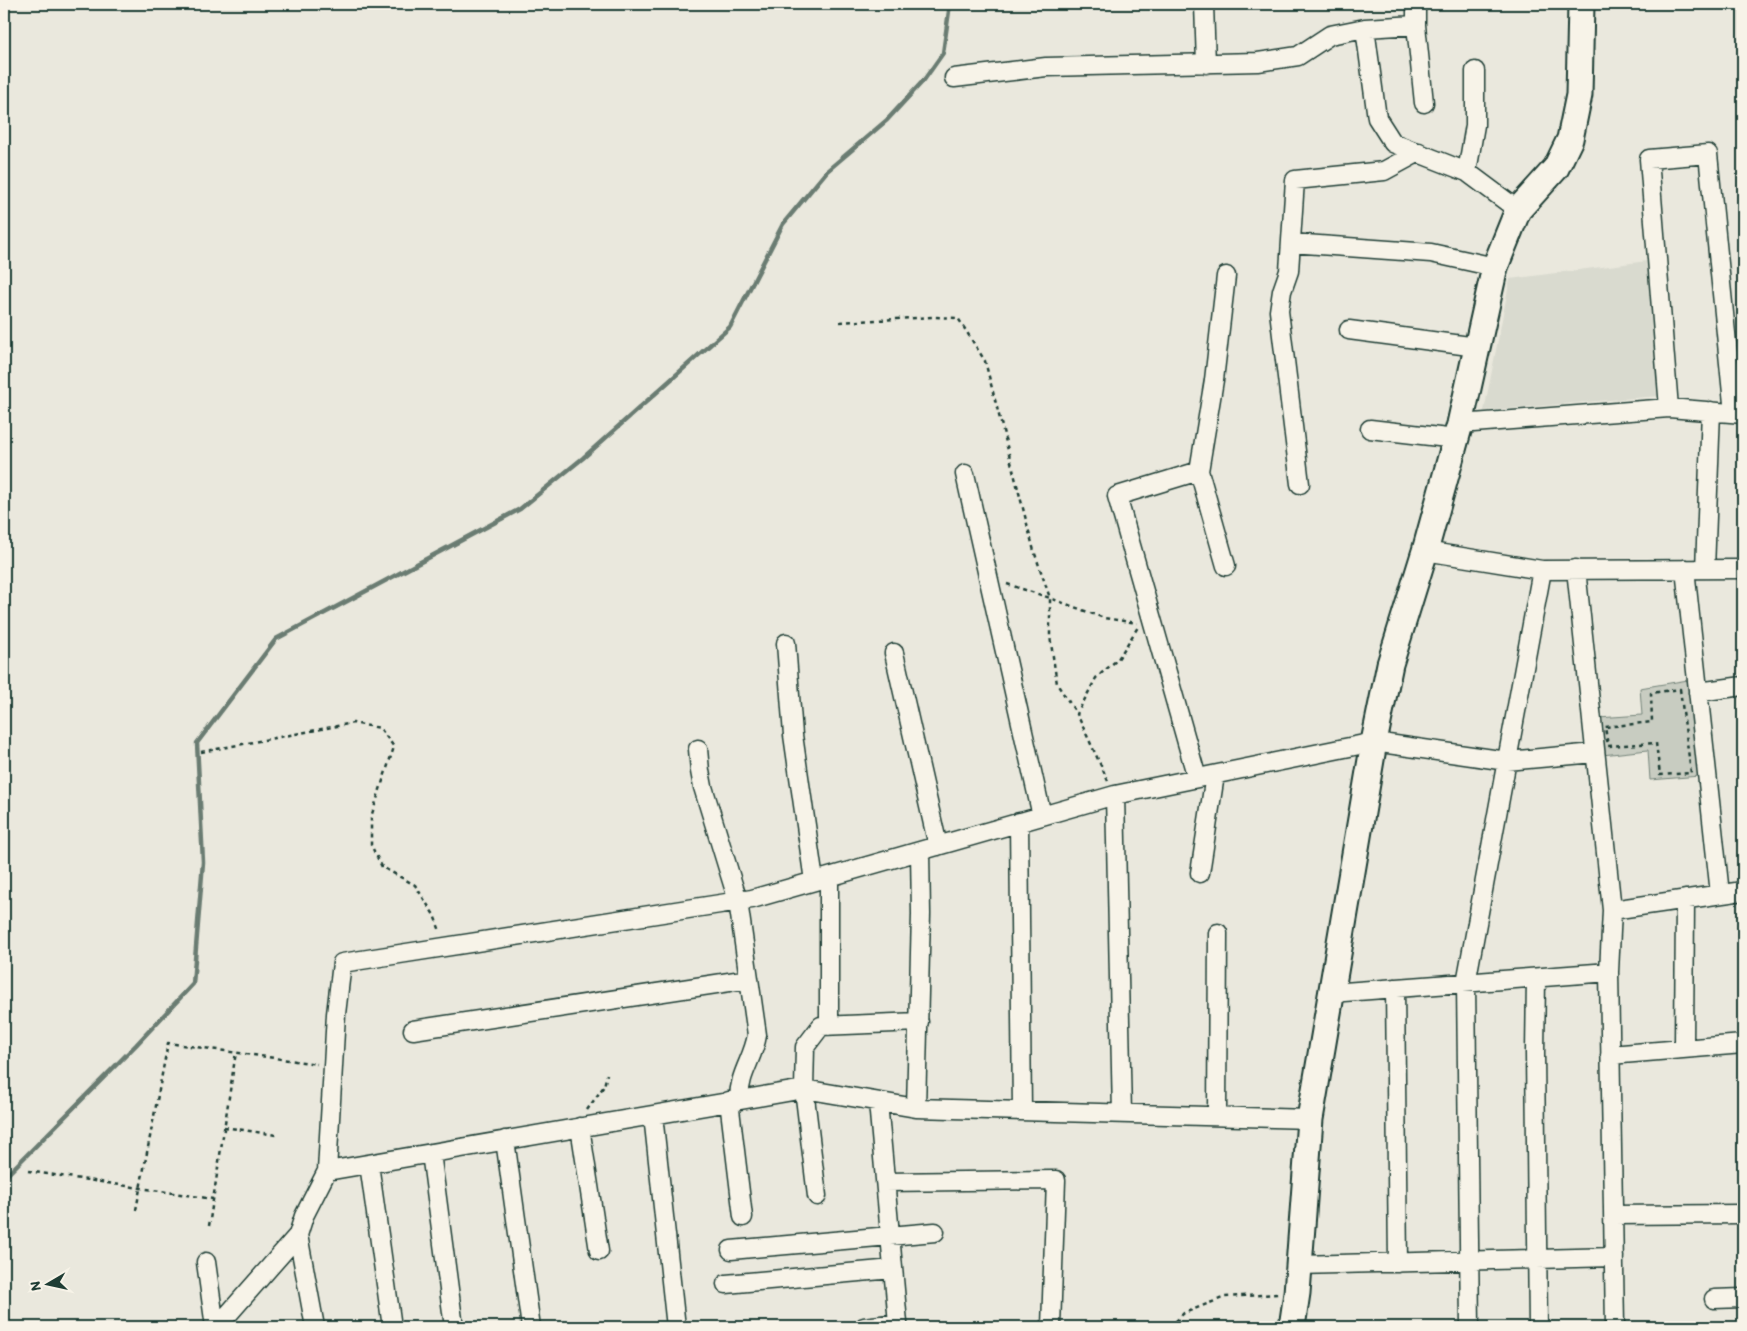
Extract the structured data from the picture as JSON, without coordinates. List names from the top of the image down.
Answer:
{
  "north": "left"
}
